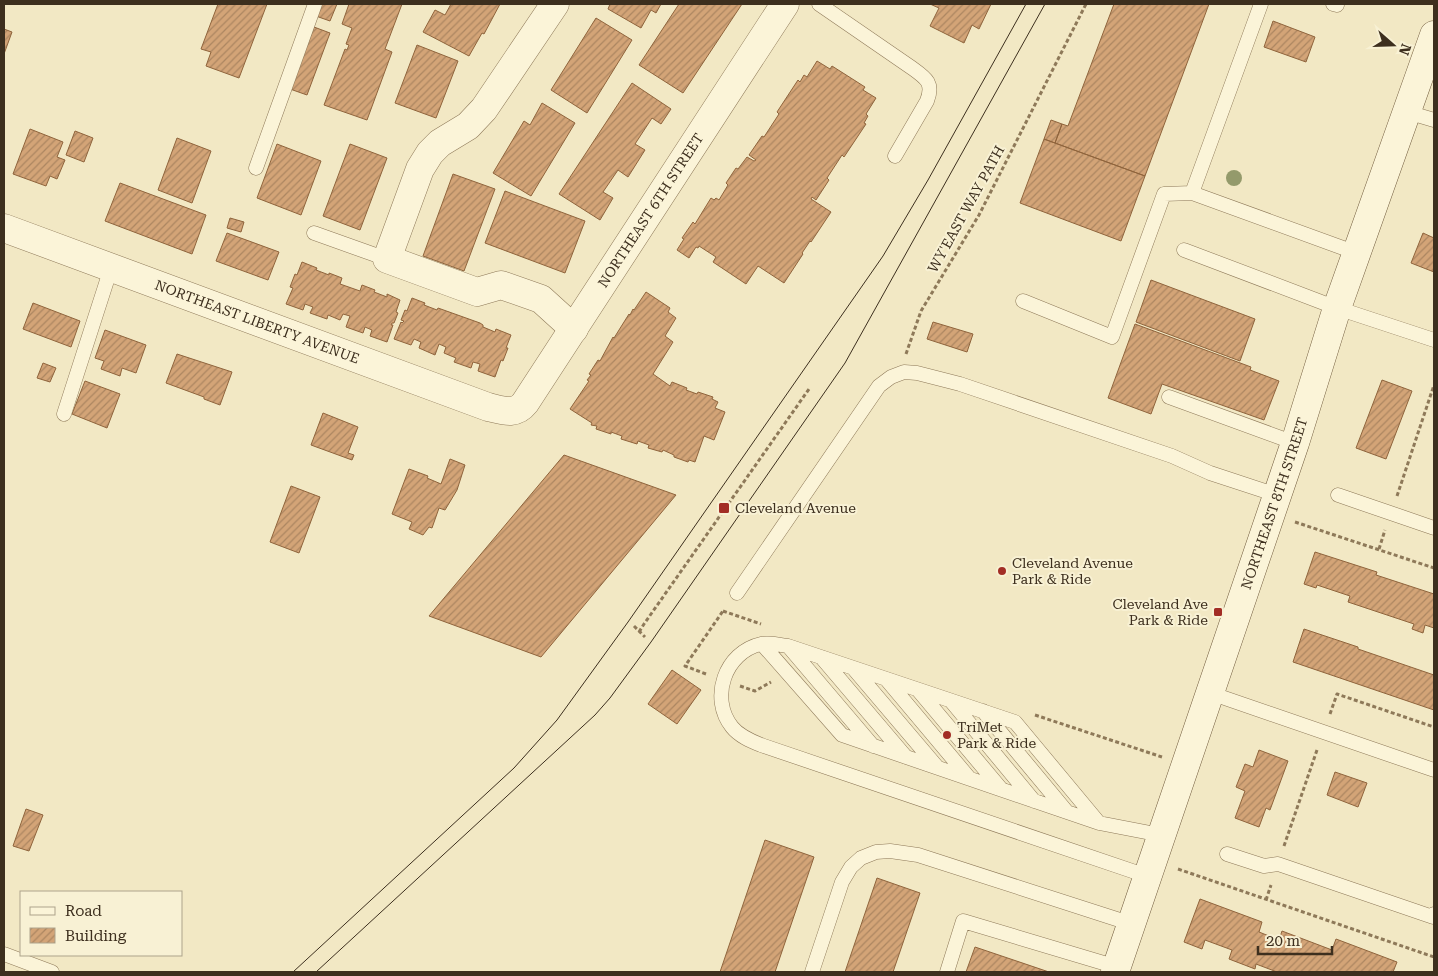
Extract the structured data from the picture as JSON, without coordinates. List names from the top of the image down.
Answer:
{
  "streets": {
    "street": ["NORTHEAST 6TH STREET", "NORTHEAST LIBERTY AVENUE", "NORTHEAST 8TH STREET"],
    "path": ["WY'EAST WAY PATH"]
  },
  "crossings": [
    ["NORTHEAST 6TH STREET", "NORTHEAST LIBERTY AVENUE"]
  ],
  "places": {
    "transit": ["Cleveland Avenue", "Cleveland Ave Park & Ride"],
    "other": ["Cleveland Avenue Park & Ride", "TriMet Park & Ride"]
  },
  "legend": ["Road", "Building"],
  "scale_bar": "20 m",
  "north": "right"
}
